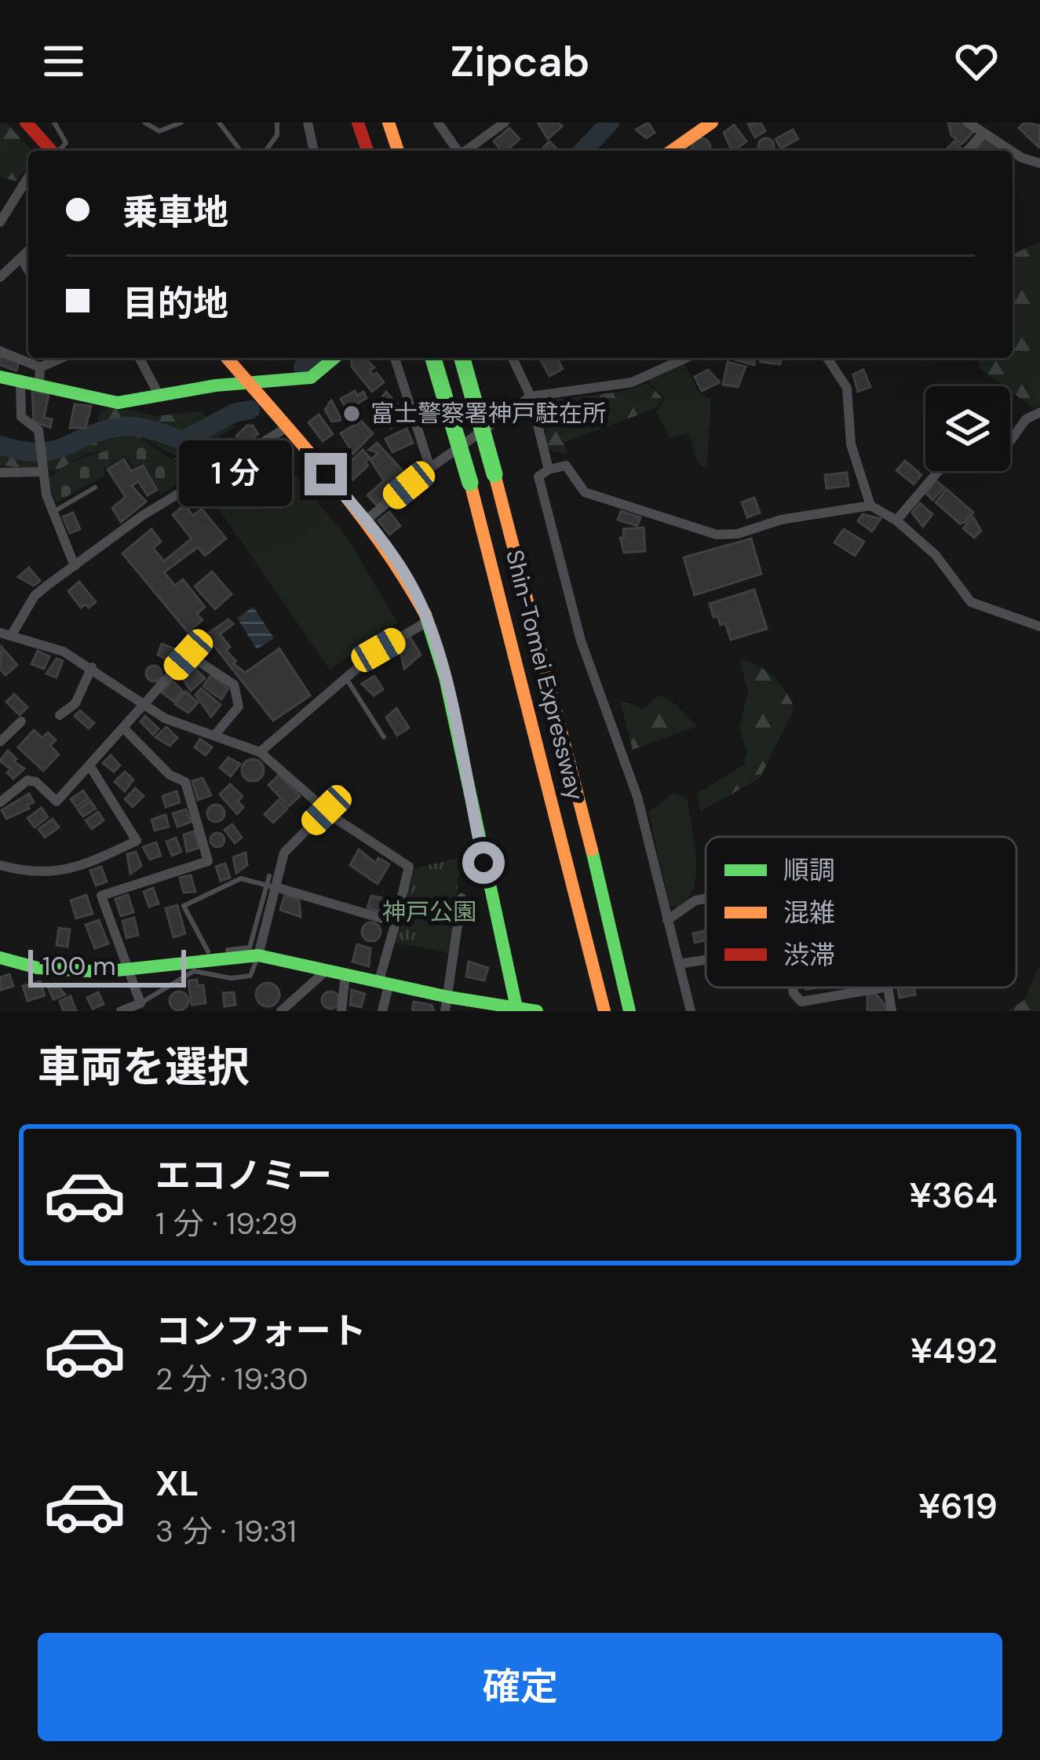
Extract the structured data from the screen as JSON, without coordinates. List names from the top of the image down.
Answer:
{
  "streets": {
    "main road": ["Shin-Tomei Expressway"]
  },
  "parks": ["神戸公園"],
  "places": ["富士警察署神戸駐在所"],
  "legend": ["順調", "混雑", "渋滞"],
  "scale_bar": "100 m",
  "page": {
    "header": "Zipcab",
    "banner": ["乗車地", "目的地"],
    "bubble": "1 分",
    "scale": "100 m",
    "heading": "車両を選択",
    "list": [
      {
        "name": "エコノミー",
        "note": "1 分 · 19:29",
        "value": "¥364"
      },
      {
        "name": "コンフォート",
        "note": "2 分 · 19:30",
        "value": "¥492"
      },
      {
        "name": "XL",
        "note": "3 分 · 19:31",
        "value": "¥619"
      }
    ],
    "buttons": "確定"
  }
}
